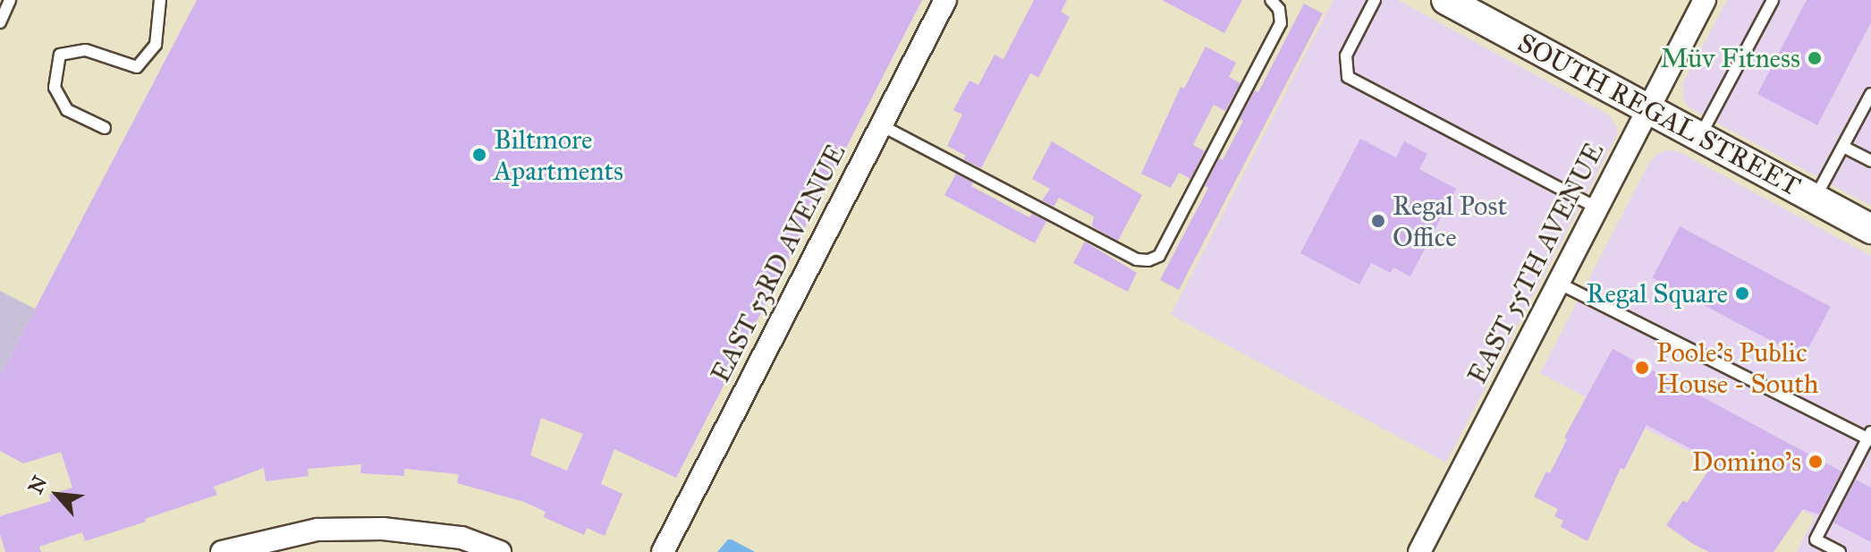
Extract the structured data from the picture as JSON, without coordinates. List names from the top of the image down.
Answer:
{
  "streets": {
    "main road": ["SOUTH REGAL STREET"],
    "street": ["EAST 53RD AVENUE", "EAST 55TH AVENUE"]
  },
  "crossings": [
    ["SOUTH REGAL STREET", "EAST 55TH AVENUE"]
  ],
  "places": [
    "Müv Fitness",
    "Biltmore Apartments",
    "Regal Post Office",
    "Regal Square",
    "Poole's Public House - South",
    "Domino's"
  ],
  "north": "top left"
}
